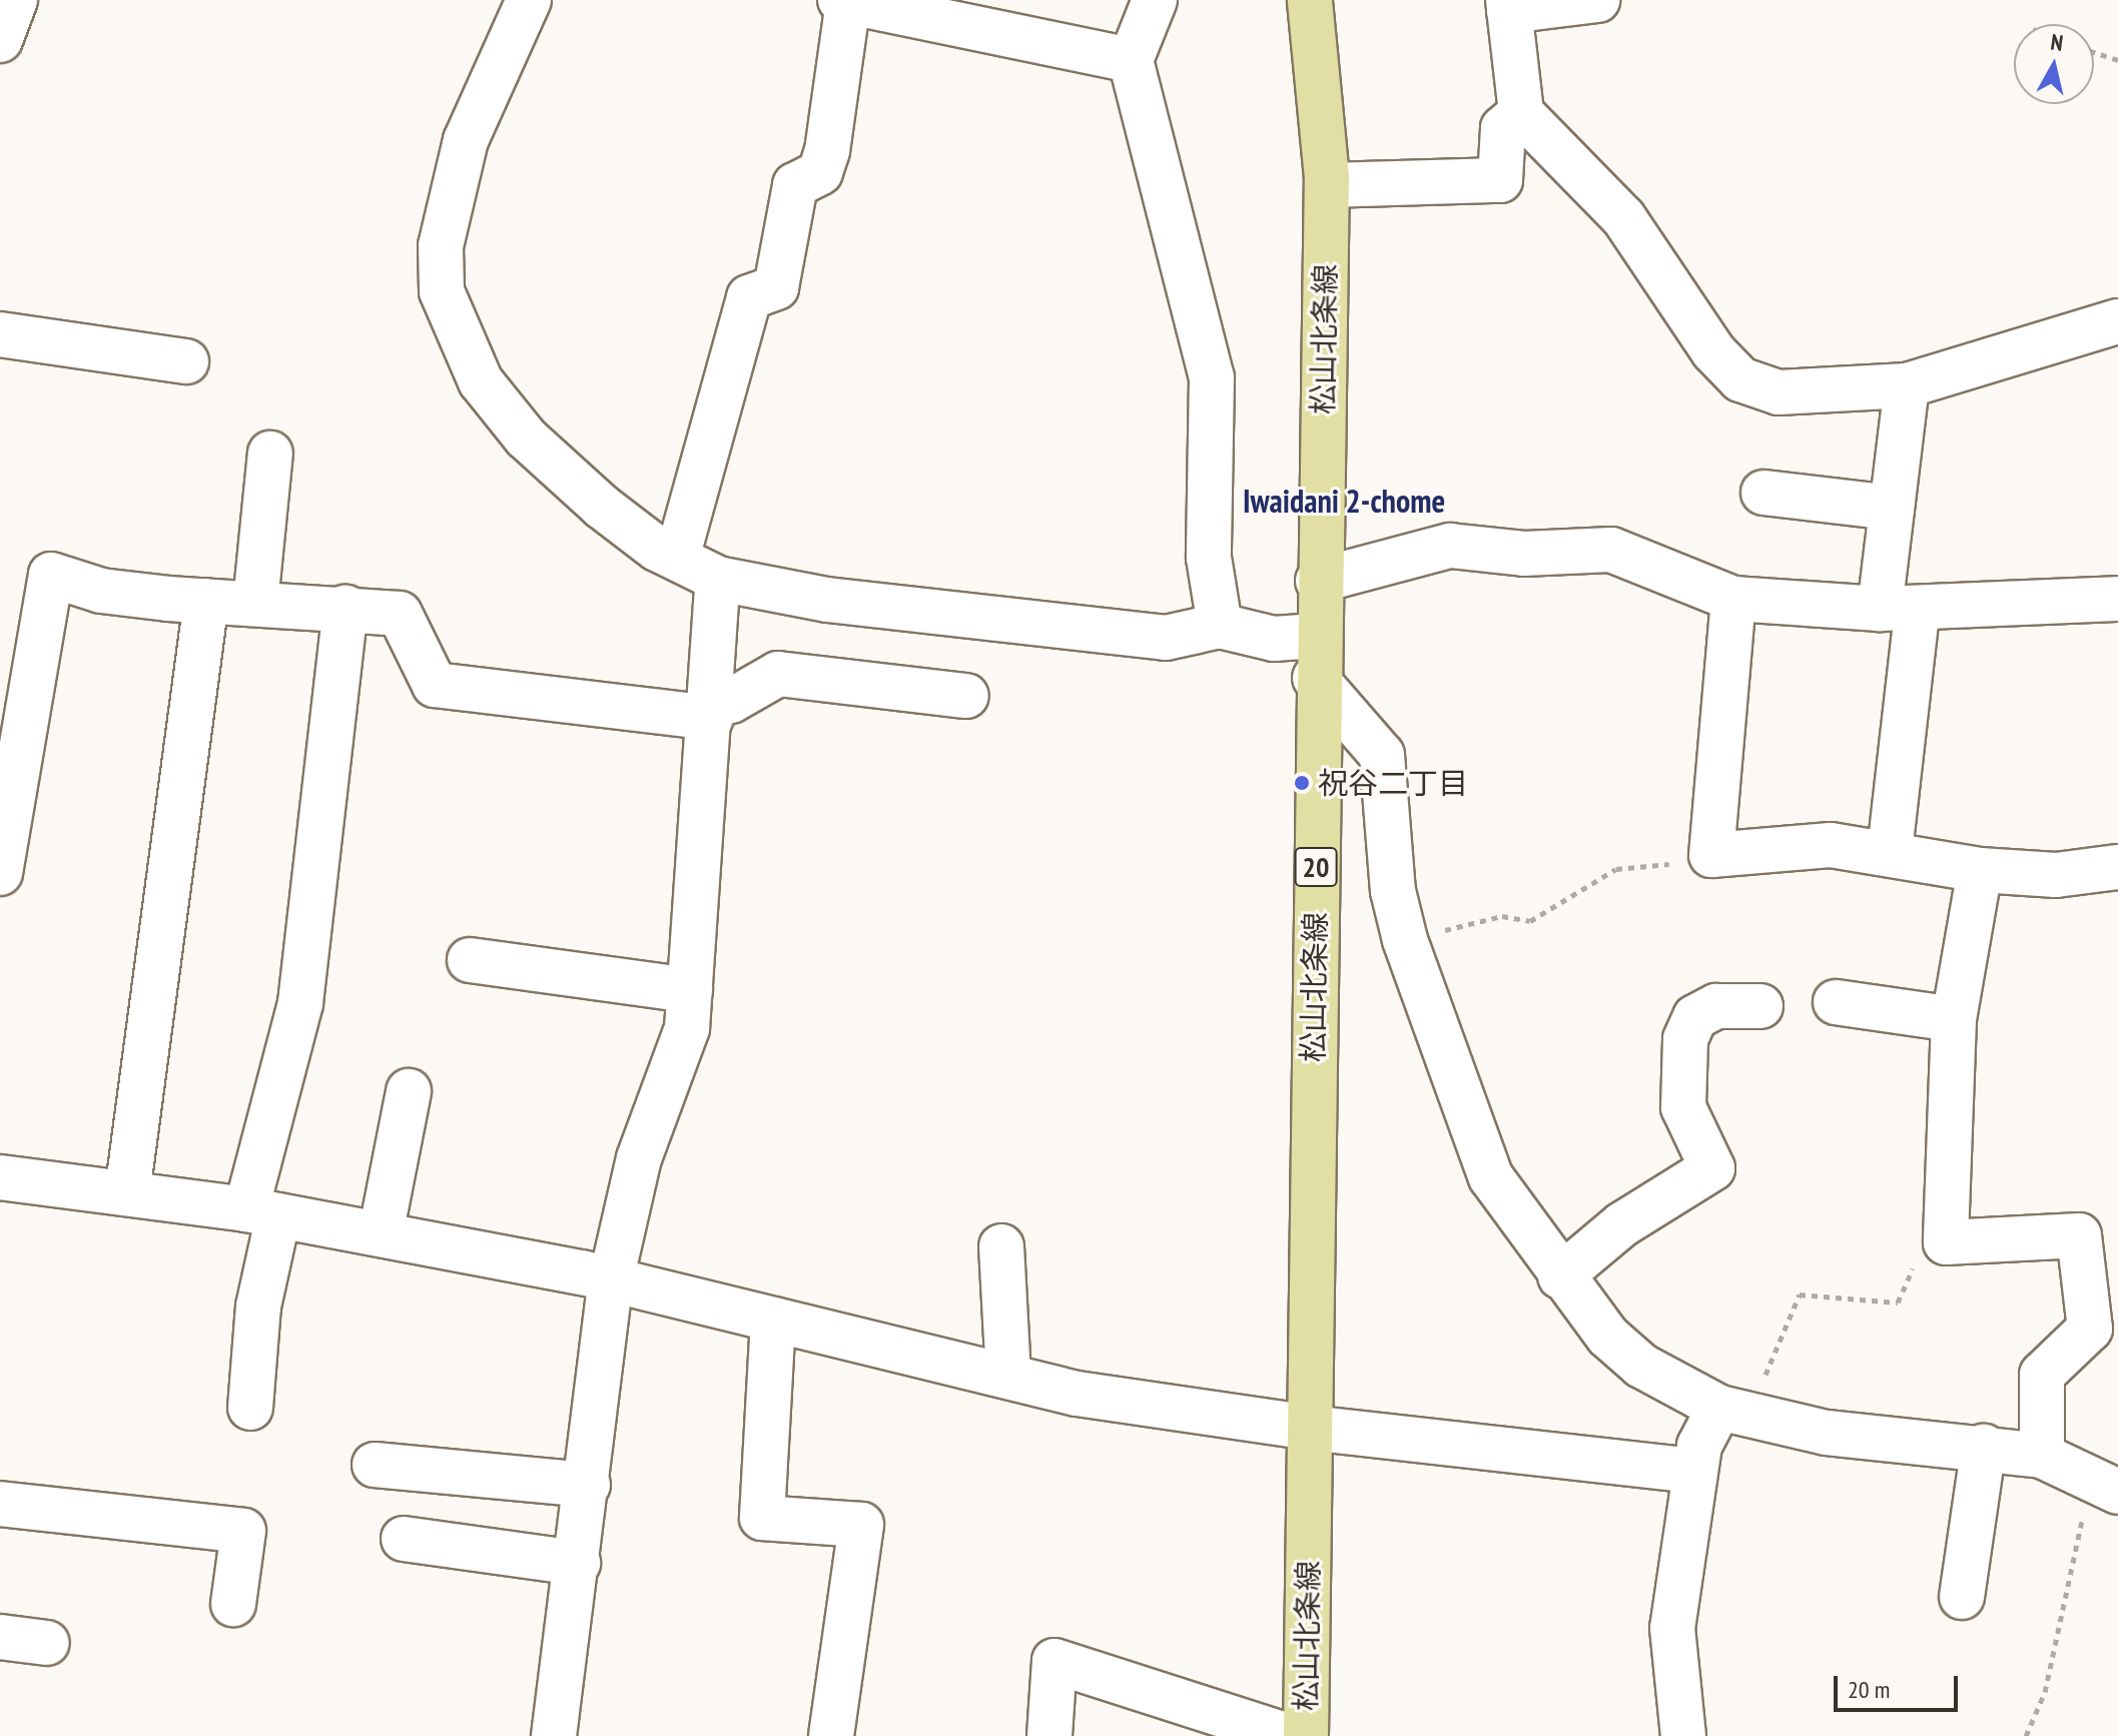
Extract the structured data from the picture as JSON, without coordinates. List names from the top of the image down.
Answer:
{
  "streets": {
    "main road": ["松山北条線", "20"]
  },
  "districts": ["Iwaidani 2-chome"],
  "places": ["祝谷二丁目"],
  "scale_bar": "20 m",
  "north": "top"
}
